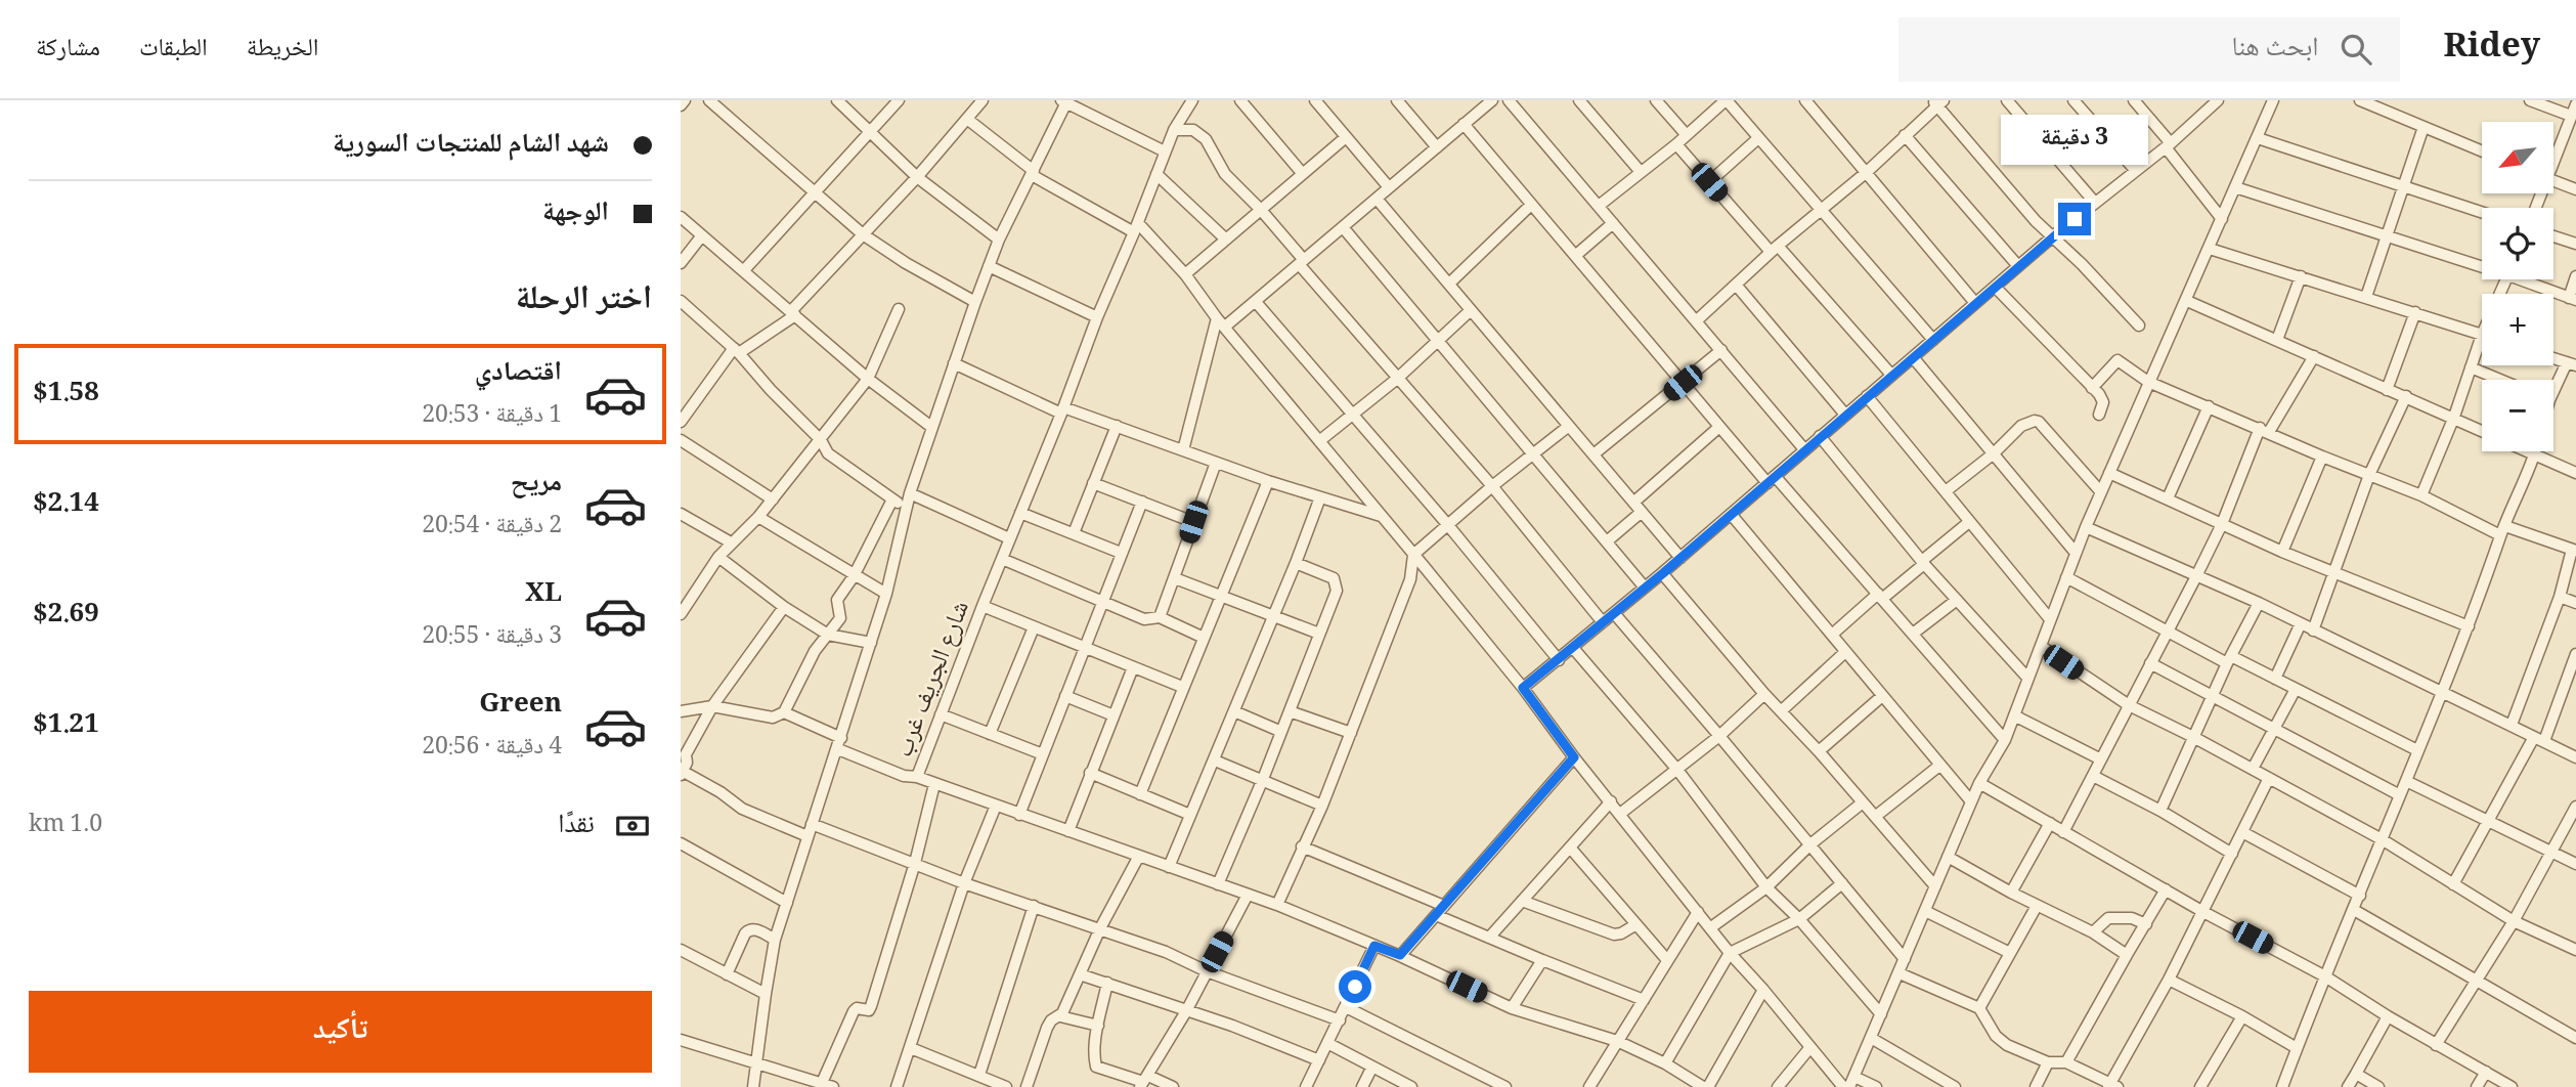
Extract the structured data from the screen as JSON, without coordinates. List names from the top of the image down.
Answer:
{
  "streets": {
    "street": ["شارع الجريف غرب"]
  },
  "north": "bottom left",
  "page": {
    "header": "Ridey",
    "search": "ابحث هنا",
    "nav": ["الخريطة", "الطبقات", "مشاركة"],
    "banner": ["شهد الشام للمنتجات السورية", "الوجهة"],
    "bubble": "3 دقيقة",
    "map_buttons": ["+", "−"],
    "heading": "اختر الرحلة",
    "list": [
      {
        "name": "اقتصادي",
        "note": "1 دقيقة · 20:53",
        "value": "$1.58"
      },
      {
        "name": "مريح",
        "note": "2 دقيقة · 20:54",
        "value": "$2.14"
      },
      {
        "name": "XL",
        "note": "3 دقيقة · 20:55",
        "value": "$2.69"
      },
      {
        "name": "Green",
        "note": "4 دقيقة · 20:56",
        "value": "$1.21"
      }
    ],
    "pay": ["نقدًا", "1.0 km"],
    "buttons": "تأكيد"
  }
}
